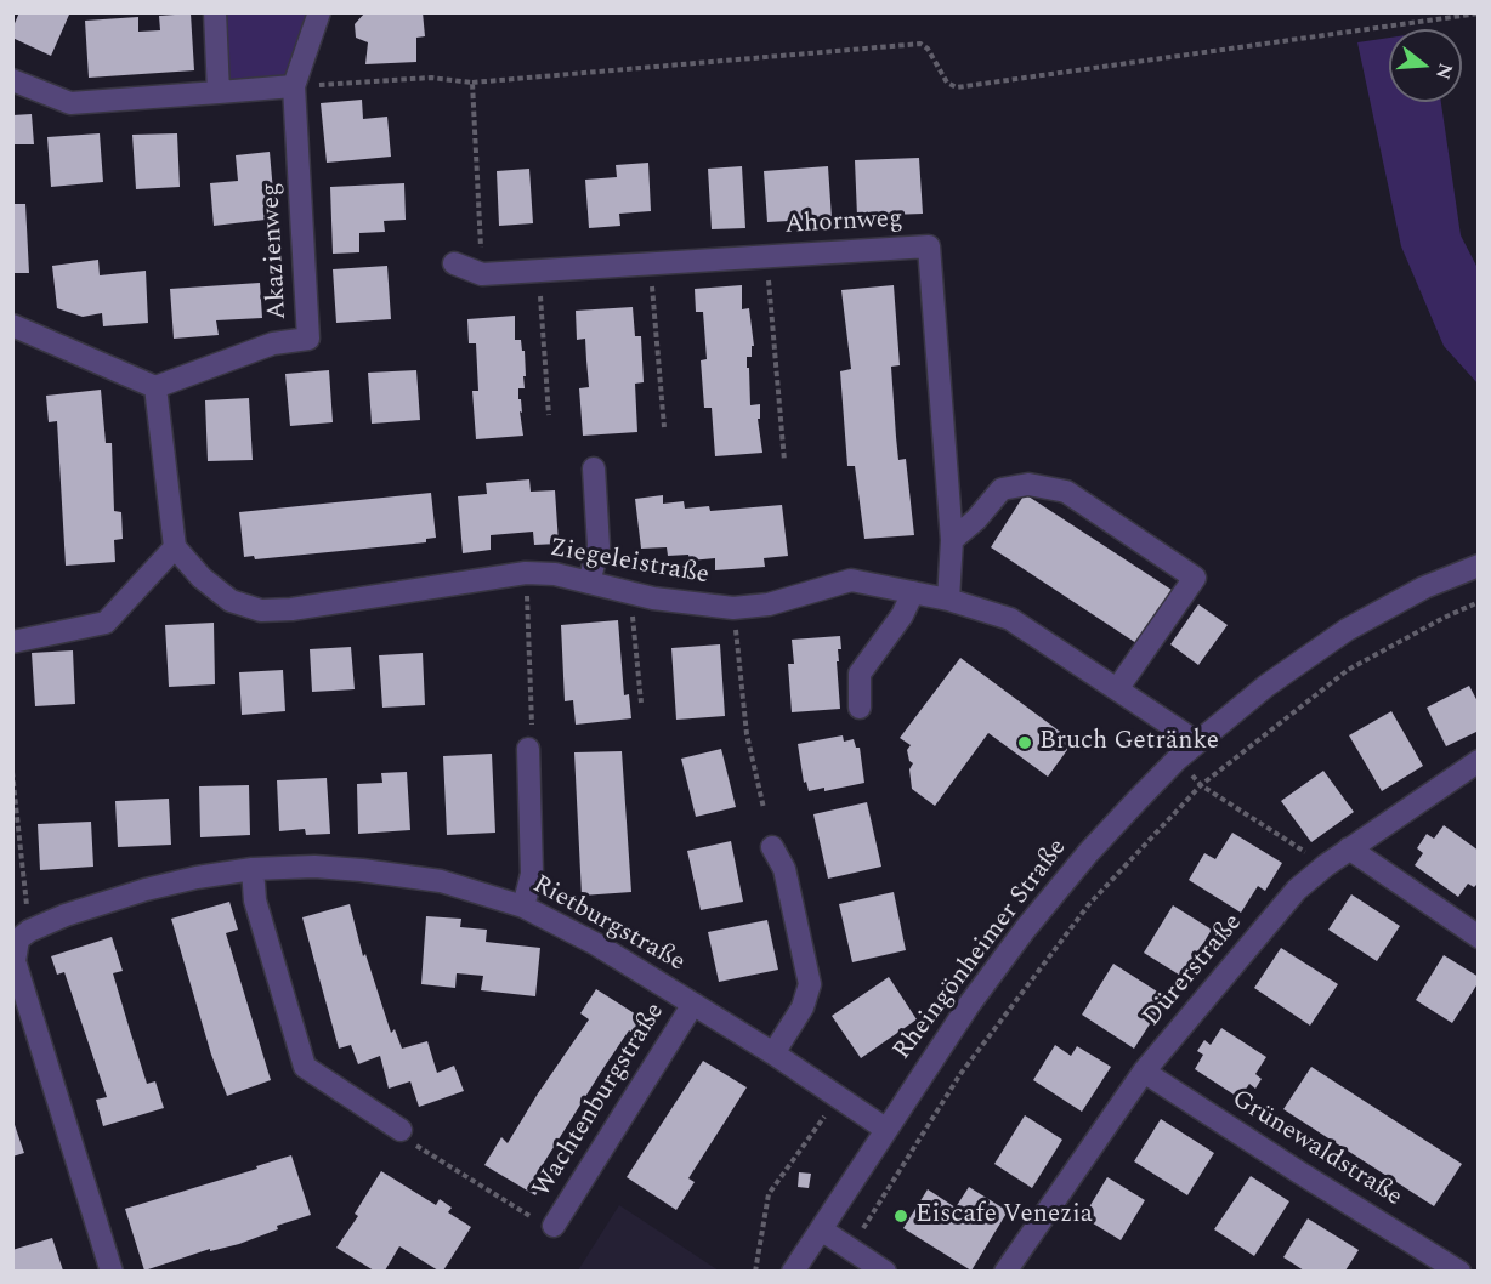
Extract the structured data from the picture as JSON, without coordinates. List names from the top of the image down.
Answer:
{
  "streets": {
    "street": [
      "Ahornweg",
      "Akazienweg",
      "Ziegeleistraße",
      "Rietburgstraße",
      "Rheingönheimer Straße",
      "Dürerstraße",
      "Wachtenburgstraße",
      "Grünewaldstraße"
    ]
  },
  "crossings": [
    ["Ahornweg", "Ziegeleistraße"],
    ["Ziegeleistraße", "Rheingönheimer Straße"],
    ["Rietburgstraße", "Rheingönheimer Straße"],
    ["Rietburgstraße", "Wachtenburgstraße"],
    ["Dürerstraße", "Grünewaldstraße"]
  ],
  "places": ["Bruch Getränke", "Eiscafe Venezia"],
  "north": "right"
}
